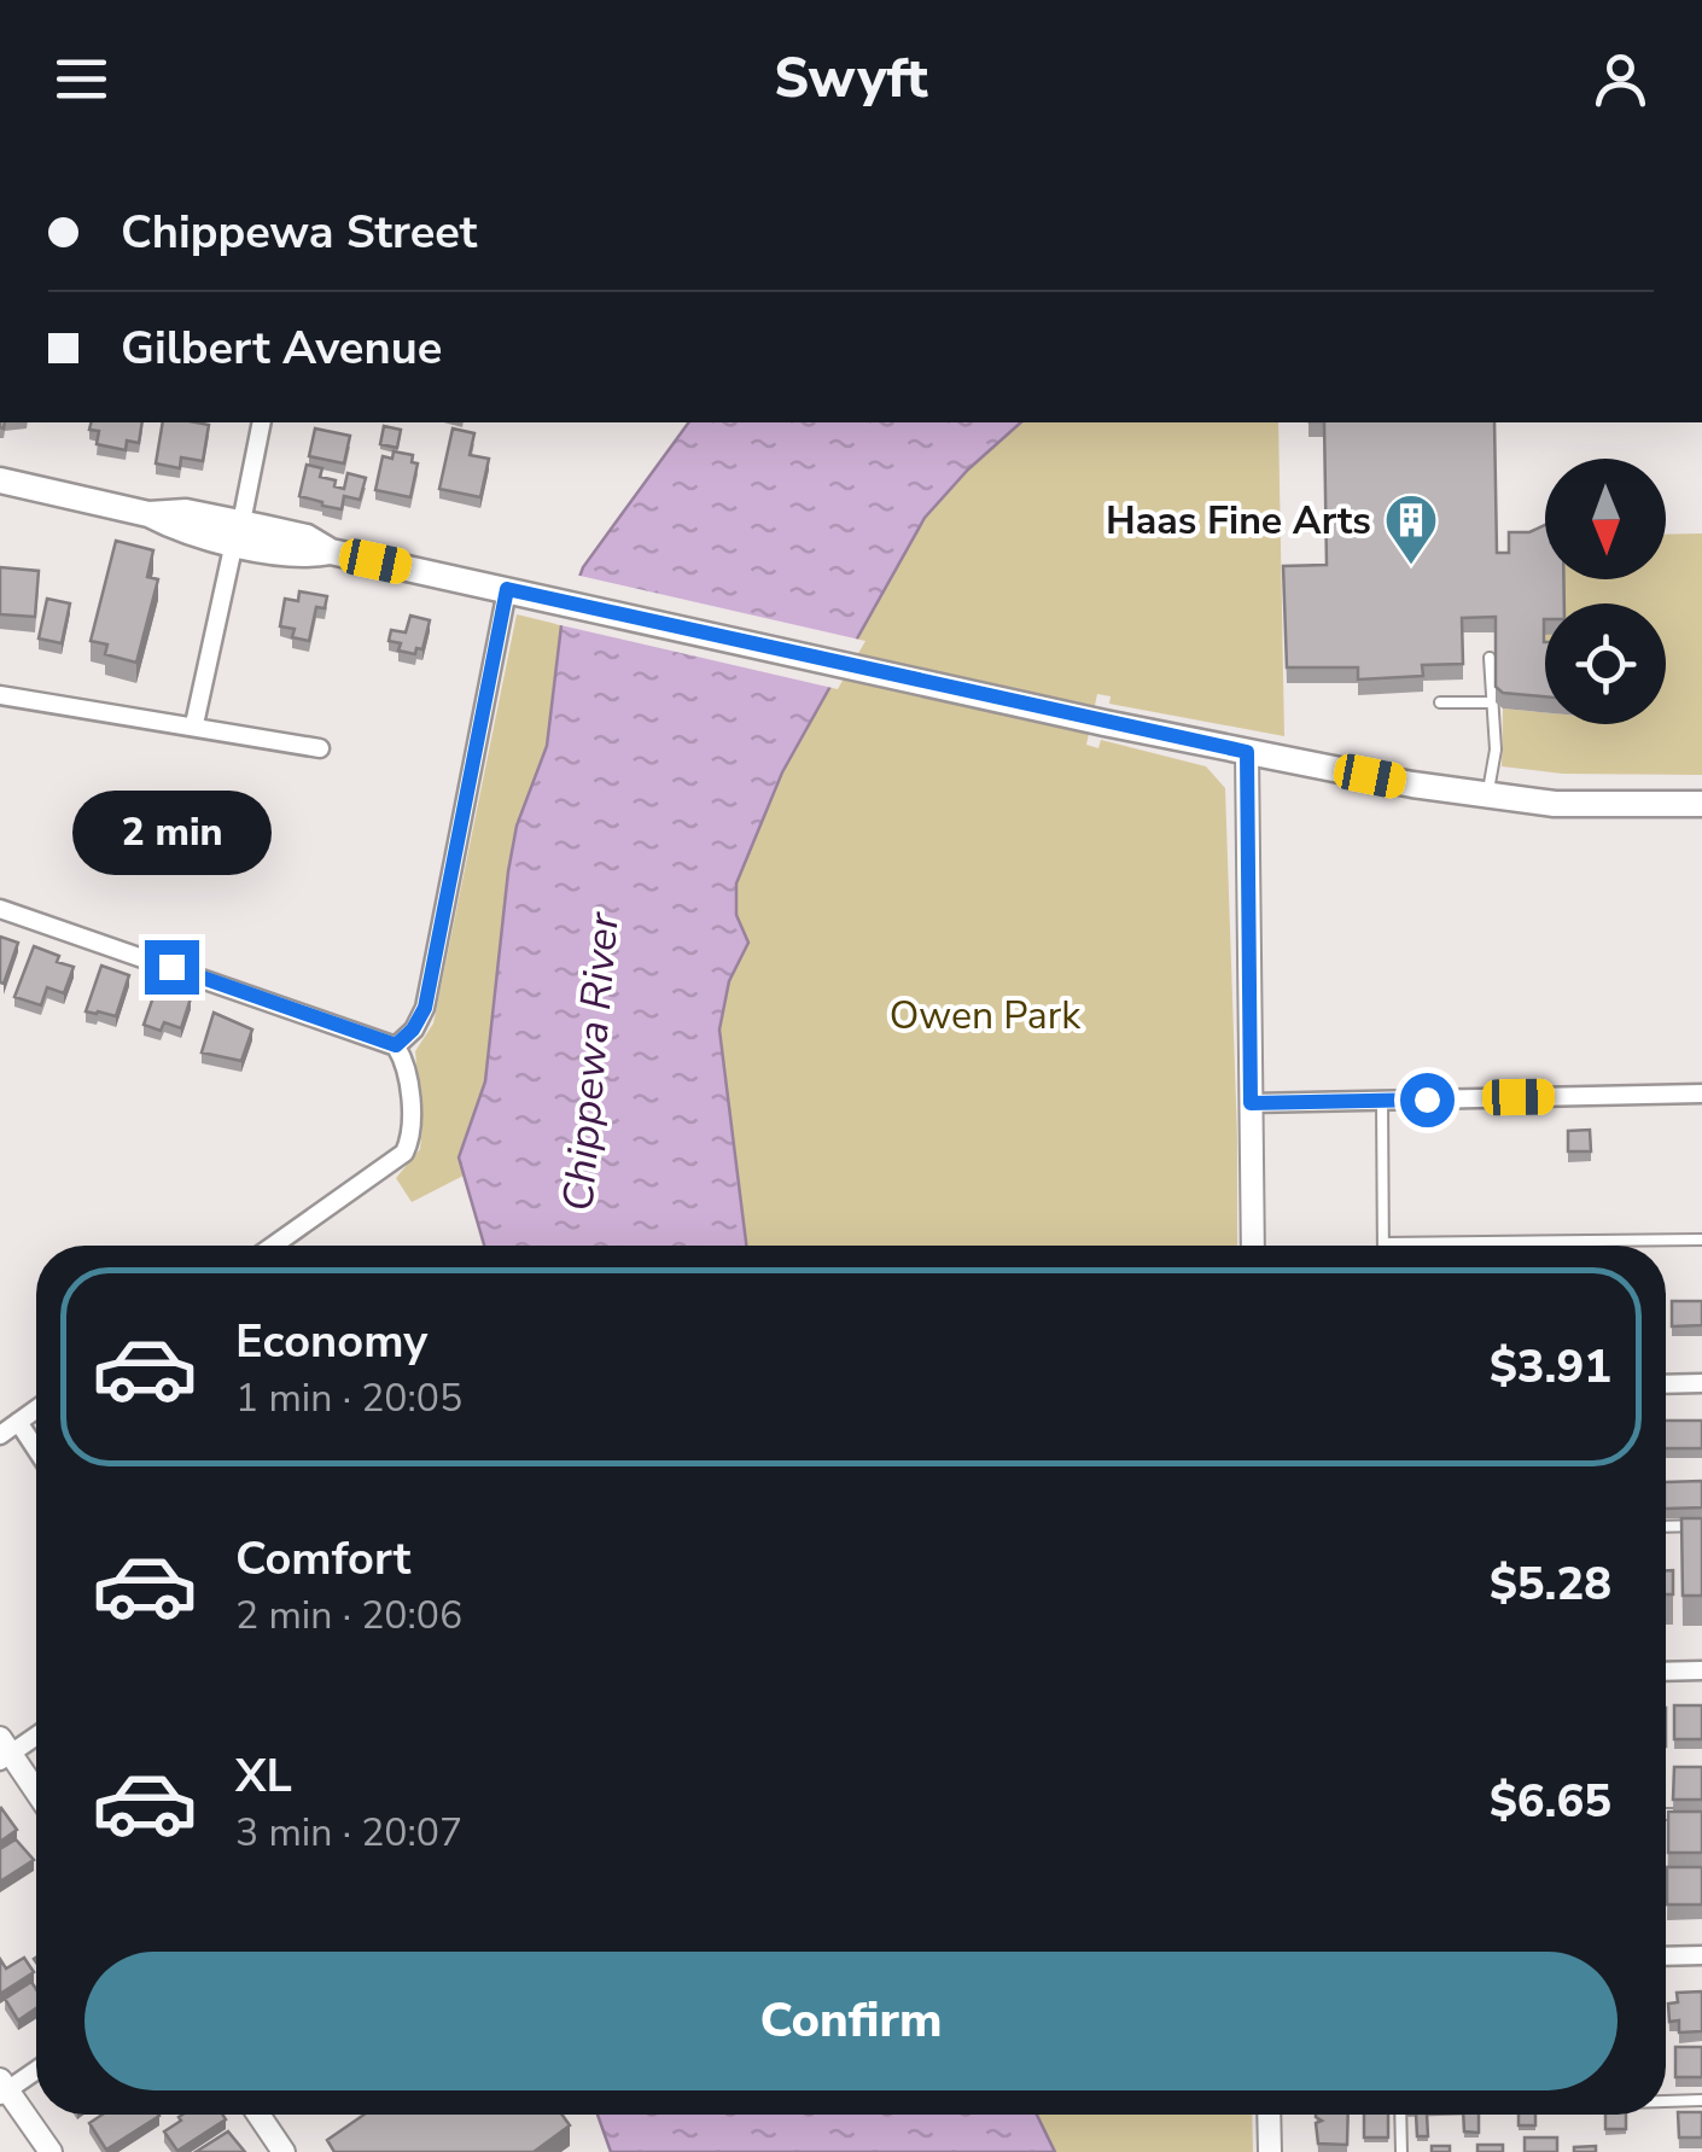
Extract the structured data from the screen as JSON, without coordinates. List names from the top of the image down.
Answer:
{
  "water": ["Chippewa River"],
  "parks": ["Owen Park"],
  "places": {
    "building": ["Haas Fine Arts"]
  },
  "north": "bottom",
  "page": {
    "header": "Swyft",
    "banner": ["Chippewa Street", "Gilbert Avenue"],
    "bubble": "2 min",
    "list": [
      {
        "name": "Economy",
        "note": "1 min · 20:05",
        "value": "$3.91"
      },
      {
        "name": "Comfort",
        "note": "2 min · 20:06",
        "value": "$5.28"
      },
      {
        "name": "XL",
        "note": "3 min · 20:07",
        "value": "$6.65"
      }
    ],
    "buttons": "Confirm"
  }
}
